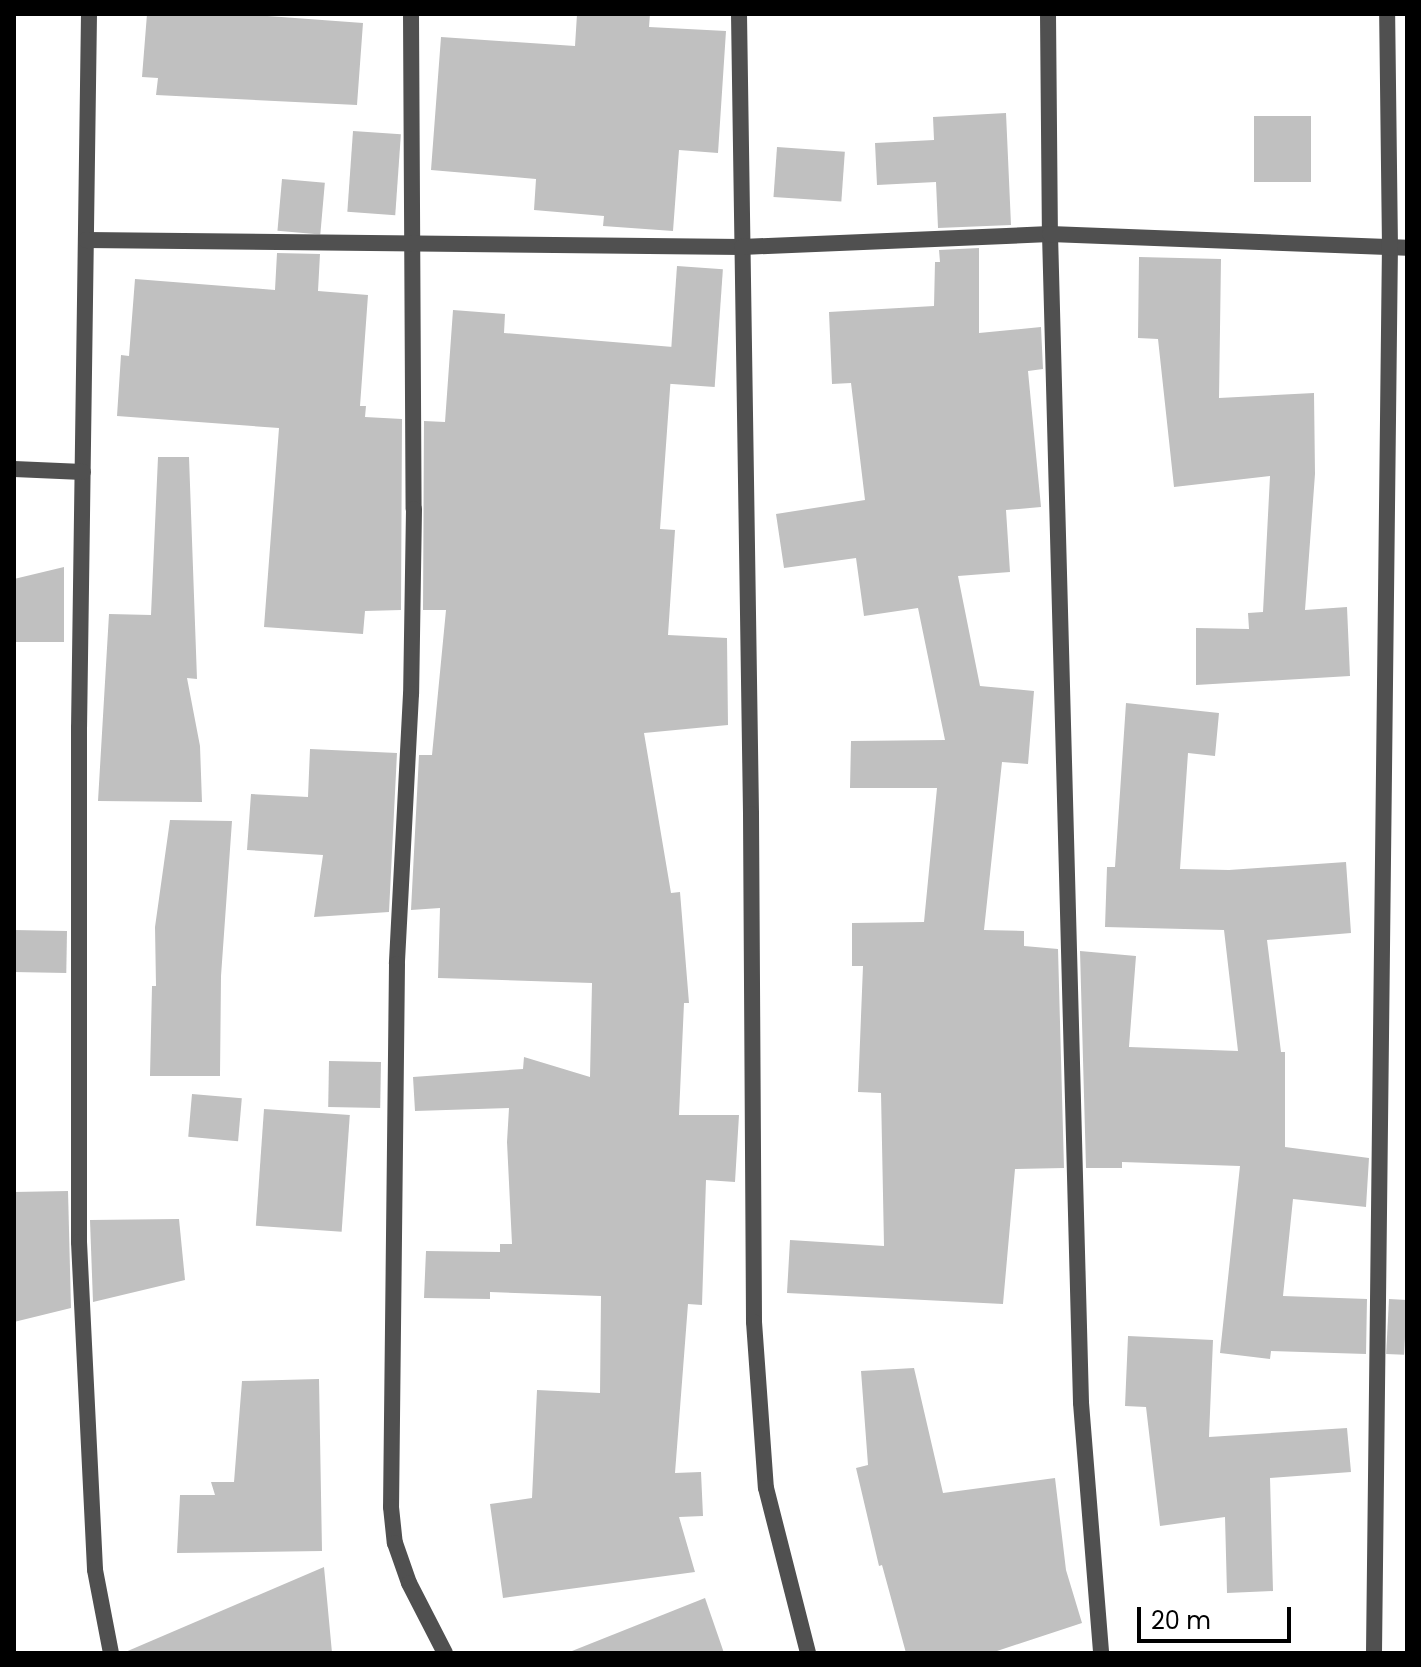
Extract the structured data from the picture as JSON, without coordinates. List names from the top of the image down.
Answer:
{
  "scale_bar": "20 m"
}
